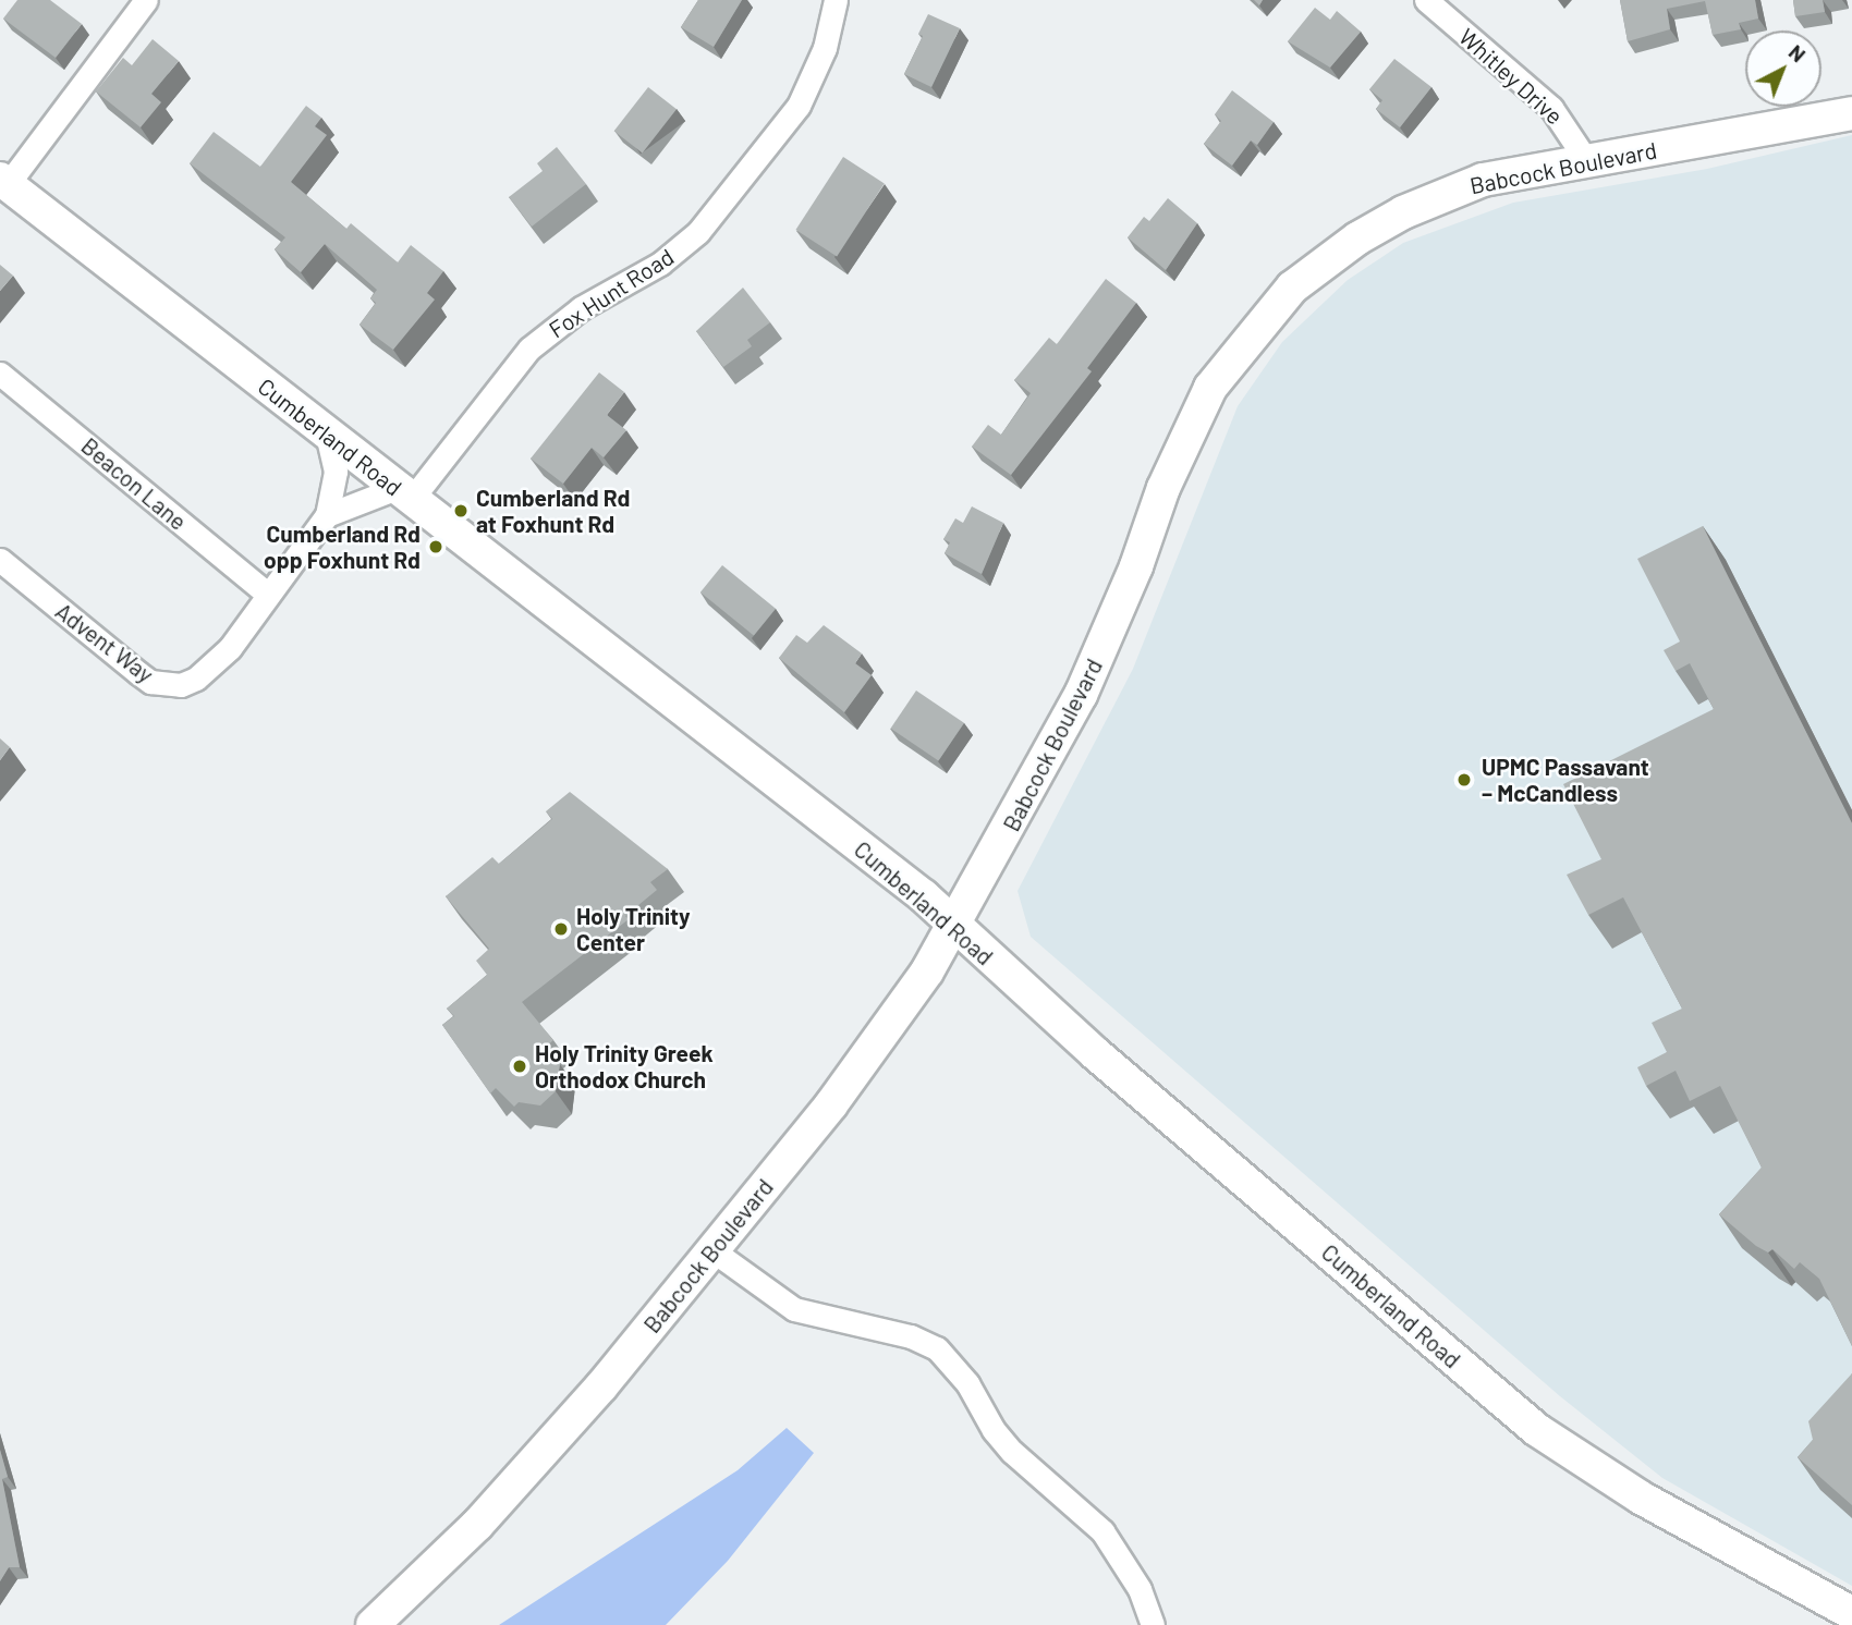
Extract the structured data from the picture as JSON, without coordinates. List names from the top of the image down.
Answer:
{
  "streets": {
    "main road": ["Babcock Boulevard", "Cumberland Road"],
    "street": [
      "Whitley Drive",
      "Fox Hunt Road",
      "Beacon Lane",
      "Advent Way"
    ]
  },
  "crossings": [
    ["Whitley Drive", "Babcock Boulevard"],
    ["Babcock Boulevard", "Cumberland Road"],
    ["Fox Hunt Road", "Cumberland Road"],
    ["Cumberland Road", "Advent Way"],
    ["Beacon Lane", "Advent Way"]
  ],
  "places": [
    "Cumberland Rd at Foxhunt Rd",
    "Cumberland Rd opp Foxhunt Rd",
    "UPMC Passavant – McCandless",
    "Holy Trinity Center",
    "Holy Trinity Greek Orthodox Church"
  ],
  "north": "top right"
}
